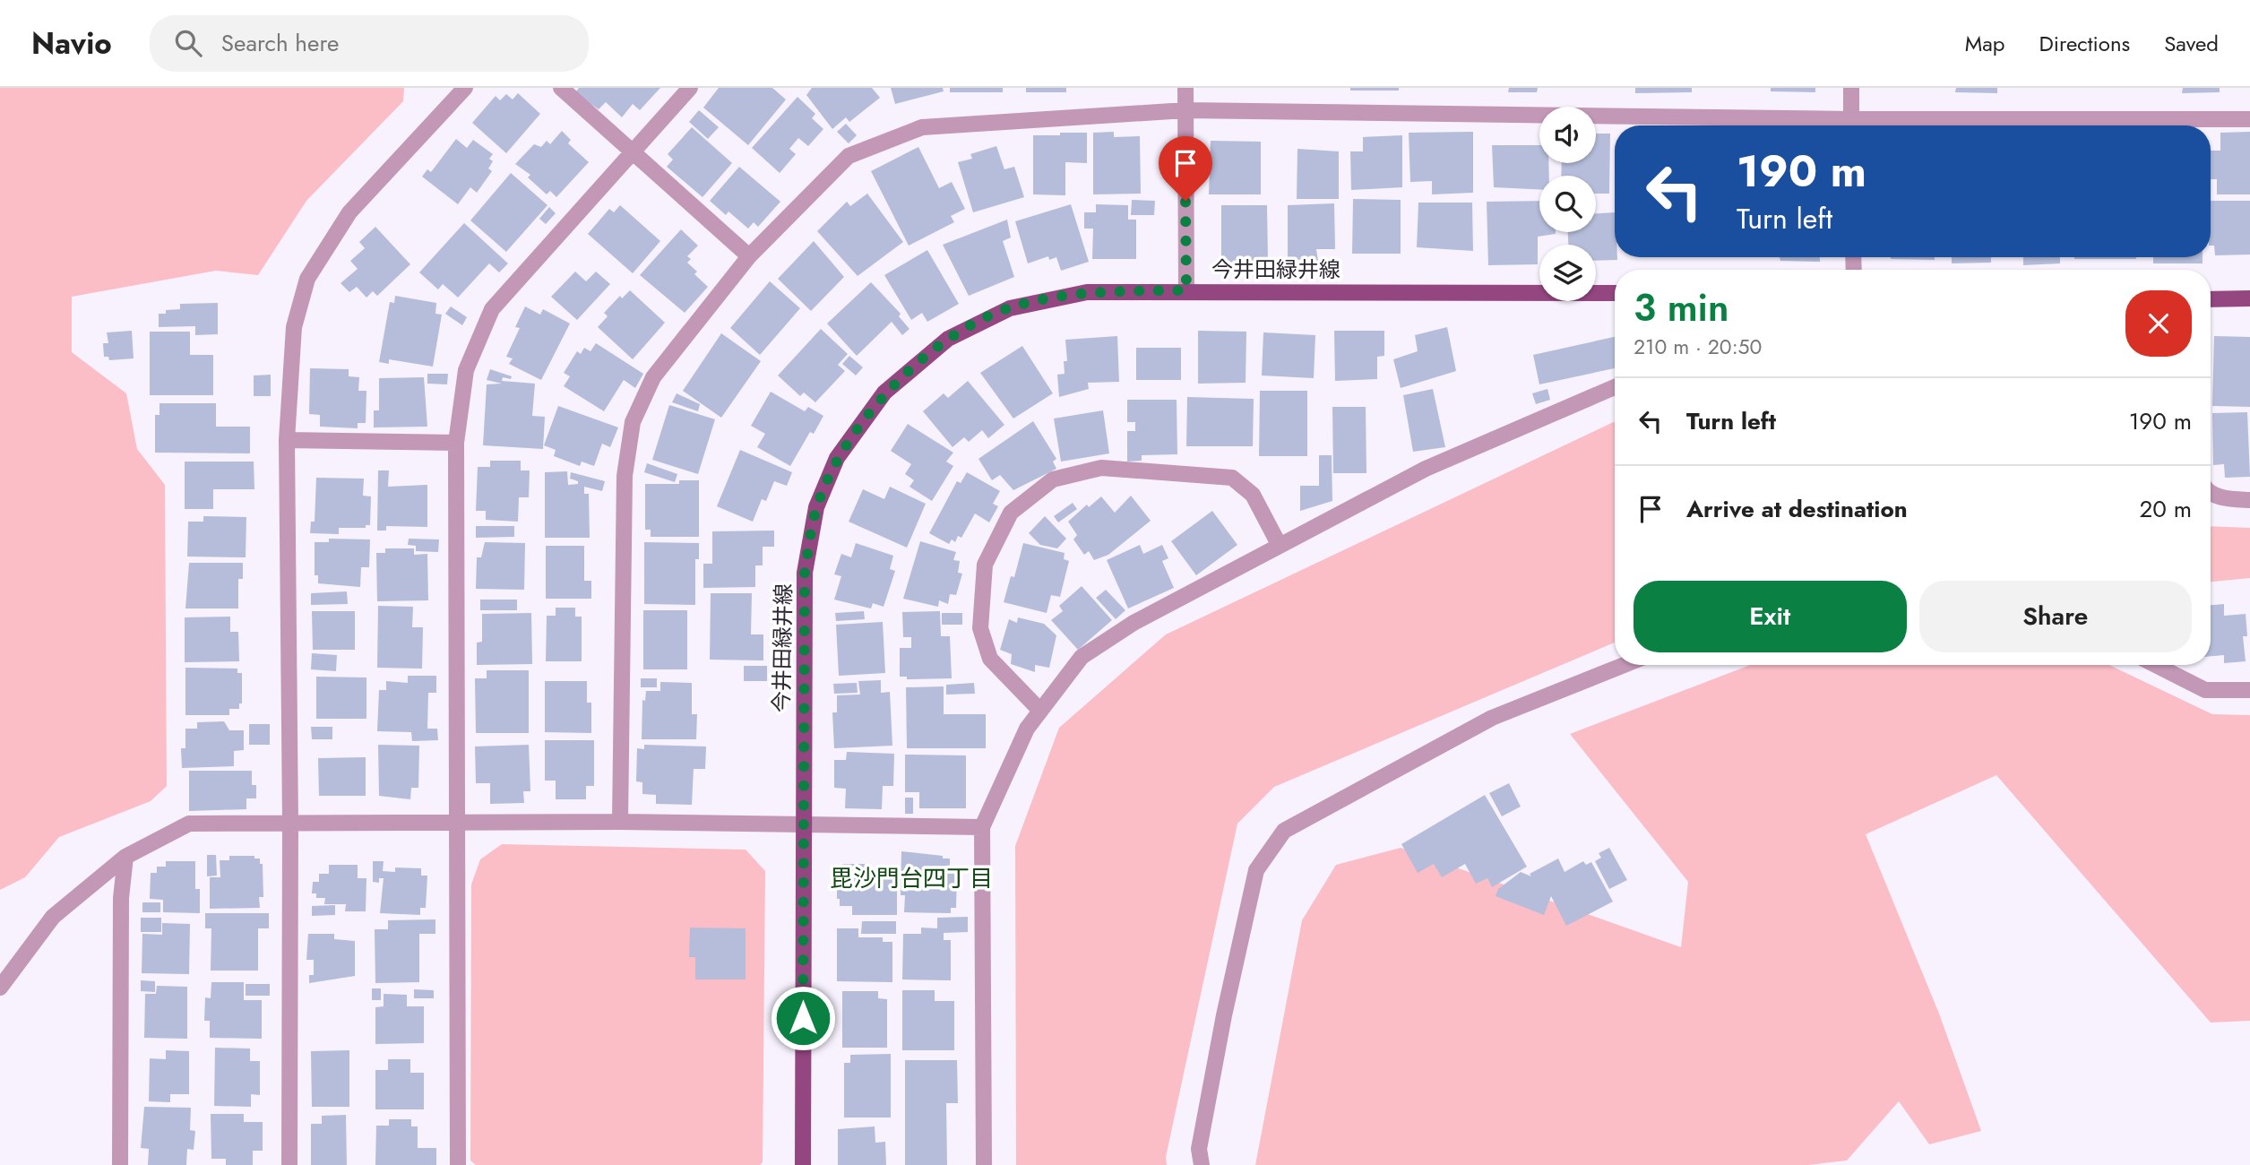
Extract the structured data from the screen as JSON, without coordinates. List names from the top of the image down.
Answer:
{
  "streets": {
    "main road": ["今井田緑井線"]
  },
  "districts": ["毘沙門台四丁目"],
  "page": {
    "header": "Navio",
    "search": "Search here",
    "nav": ["Map", "Directions", "Saved"],
    "turn": ["190 m", "Turn left"],
    "heading": ["3 min", "210 m · 20:50"],
    "list": [
      {
        "name": "Turn left",
        "value": "190 m"
      },
      {
        "name": "Arrive at destination",
        "value": "20 m"
      }
    ],
    "buttons": ["Exit", "Share"]
  }
}
